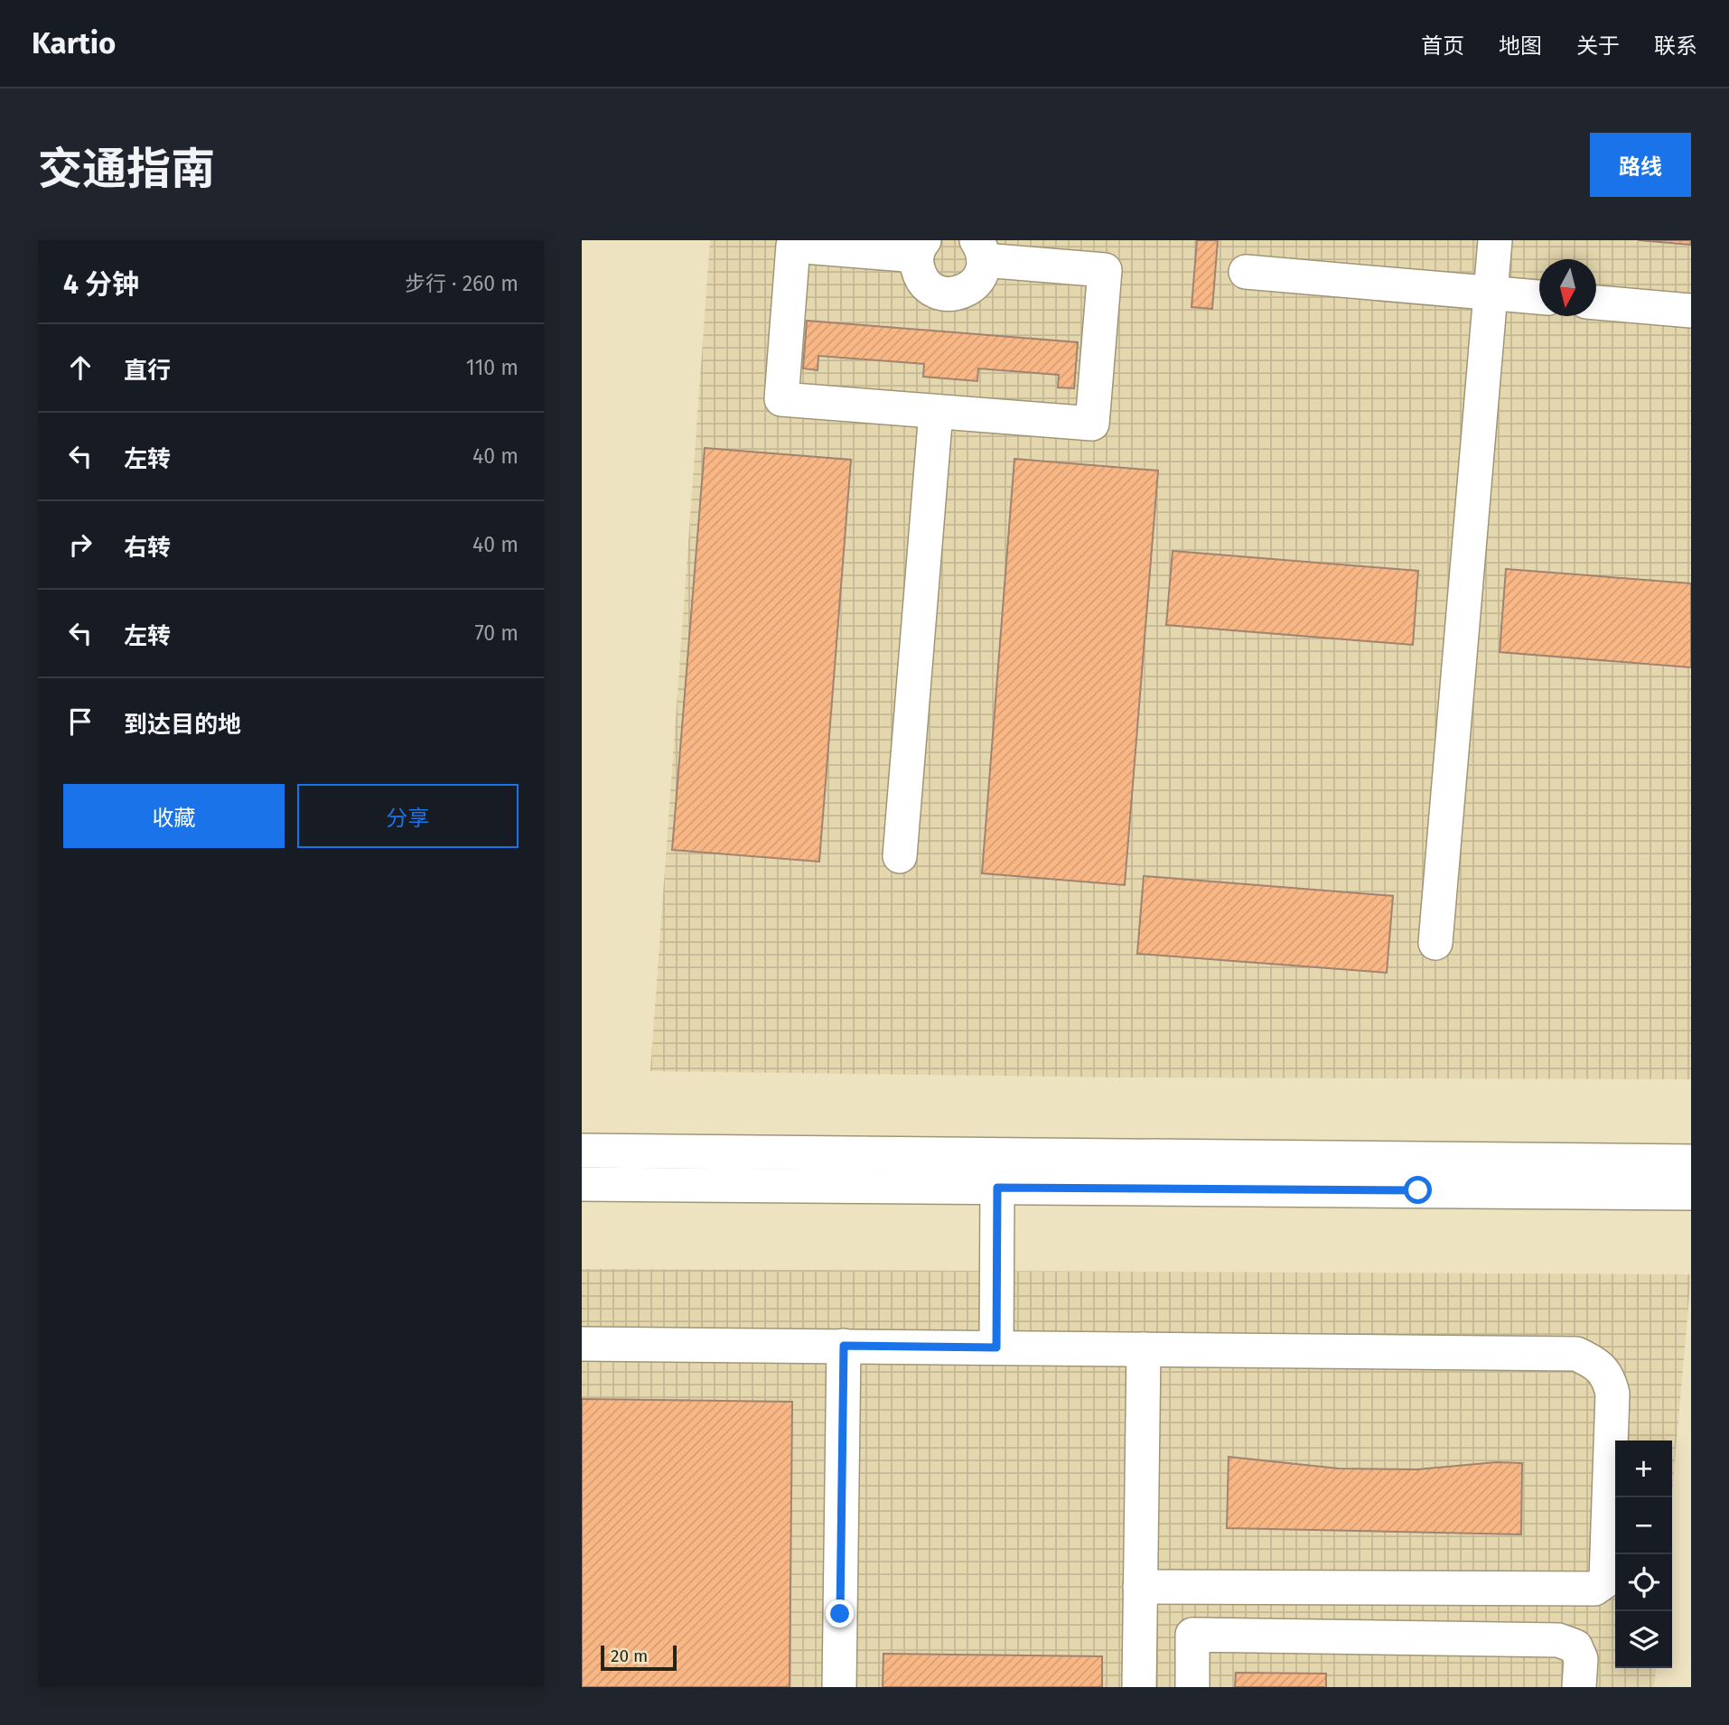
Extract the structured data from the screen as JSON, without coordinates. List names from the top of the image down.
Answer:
{
  "scale_bar": "20 m",
  "north": "bottom",
  "page": {
    "header": "Kartio",
    "nav": [
      "首页",
      "地图",
      "关于",
      "联系"
    ],
    "title": "交通指南",
    "buttons": [
      "路线",
      ["收藏", "分享"]
    ],
    "heading": ["4 分钟", "步行 · 260 m"],
    "list": [
      ["直行", "110 m"],
      ["左转", "40 m"],
      ["右转", "40 m"],
      ["左转", "70 m"],
      "到达目的地"
    ],
    "map_buttons": ["+", "−"],
    "scale": "20 m"
  }
}
